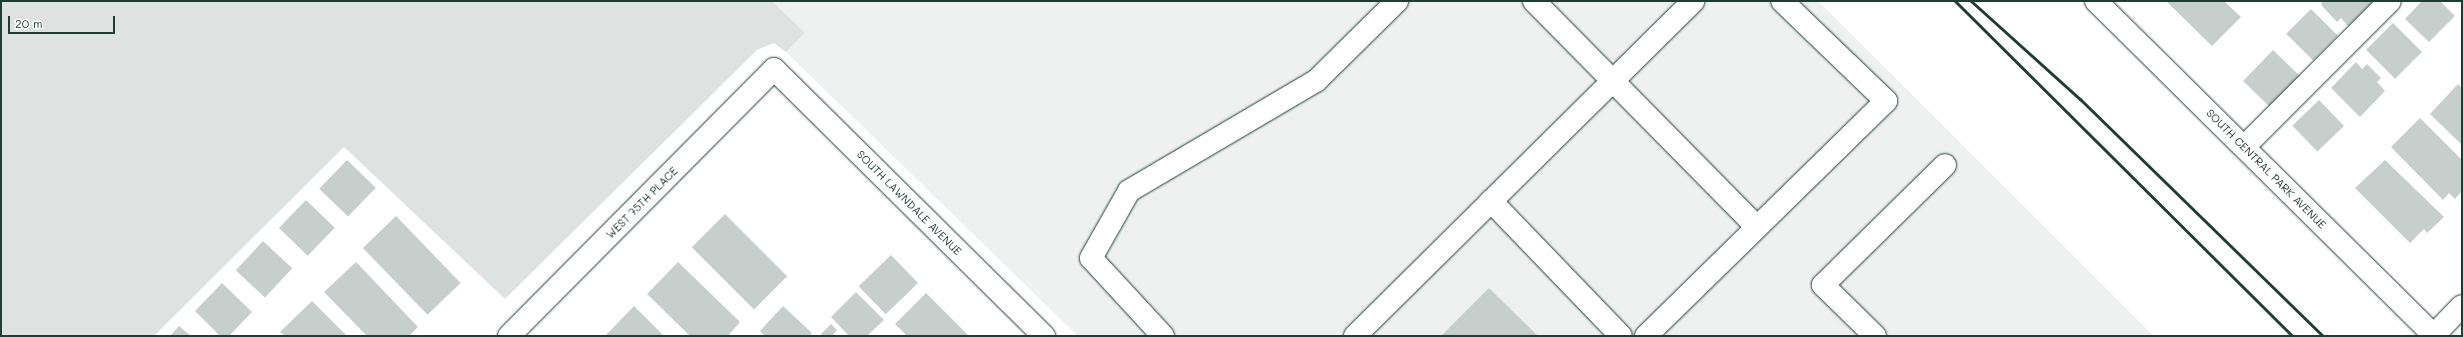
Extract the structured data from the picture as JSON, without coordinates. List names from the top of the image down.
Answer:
{
  "streets": {
    "street": ["SOUTH CENTRAL PARK AVENUE", "WEST 75TH PLACE", "SOUTH LAWNDALE AVENUE"]
  },
  "crossings": [
    ["WEST 75TH PLACE", "SOUTH LAWNDALE AVENUE"]
  ],
  "scale_bar": "20 m"
}
